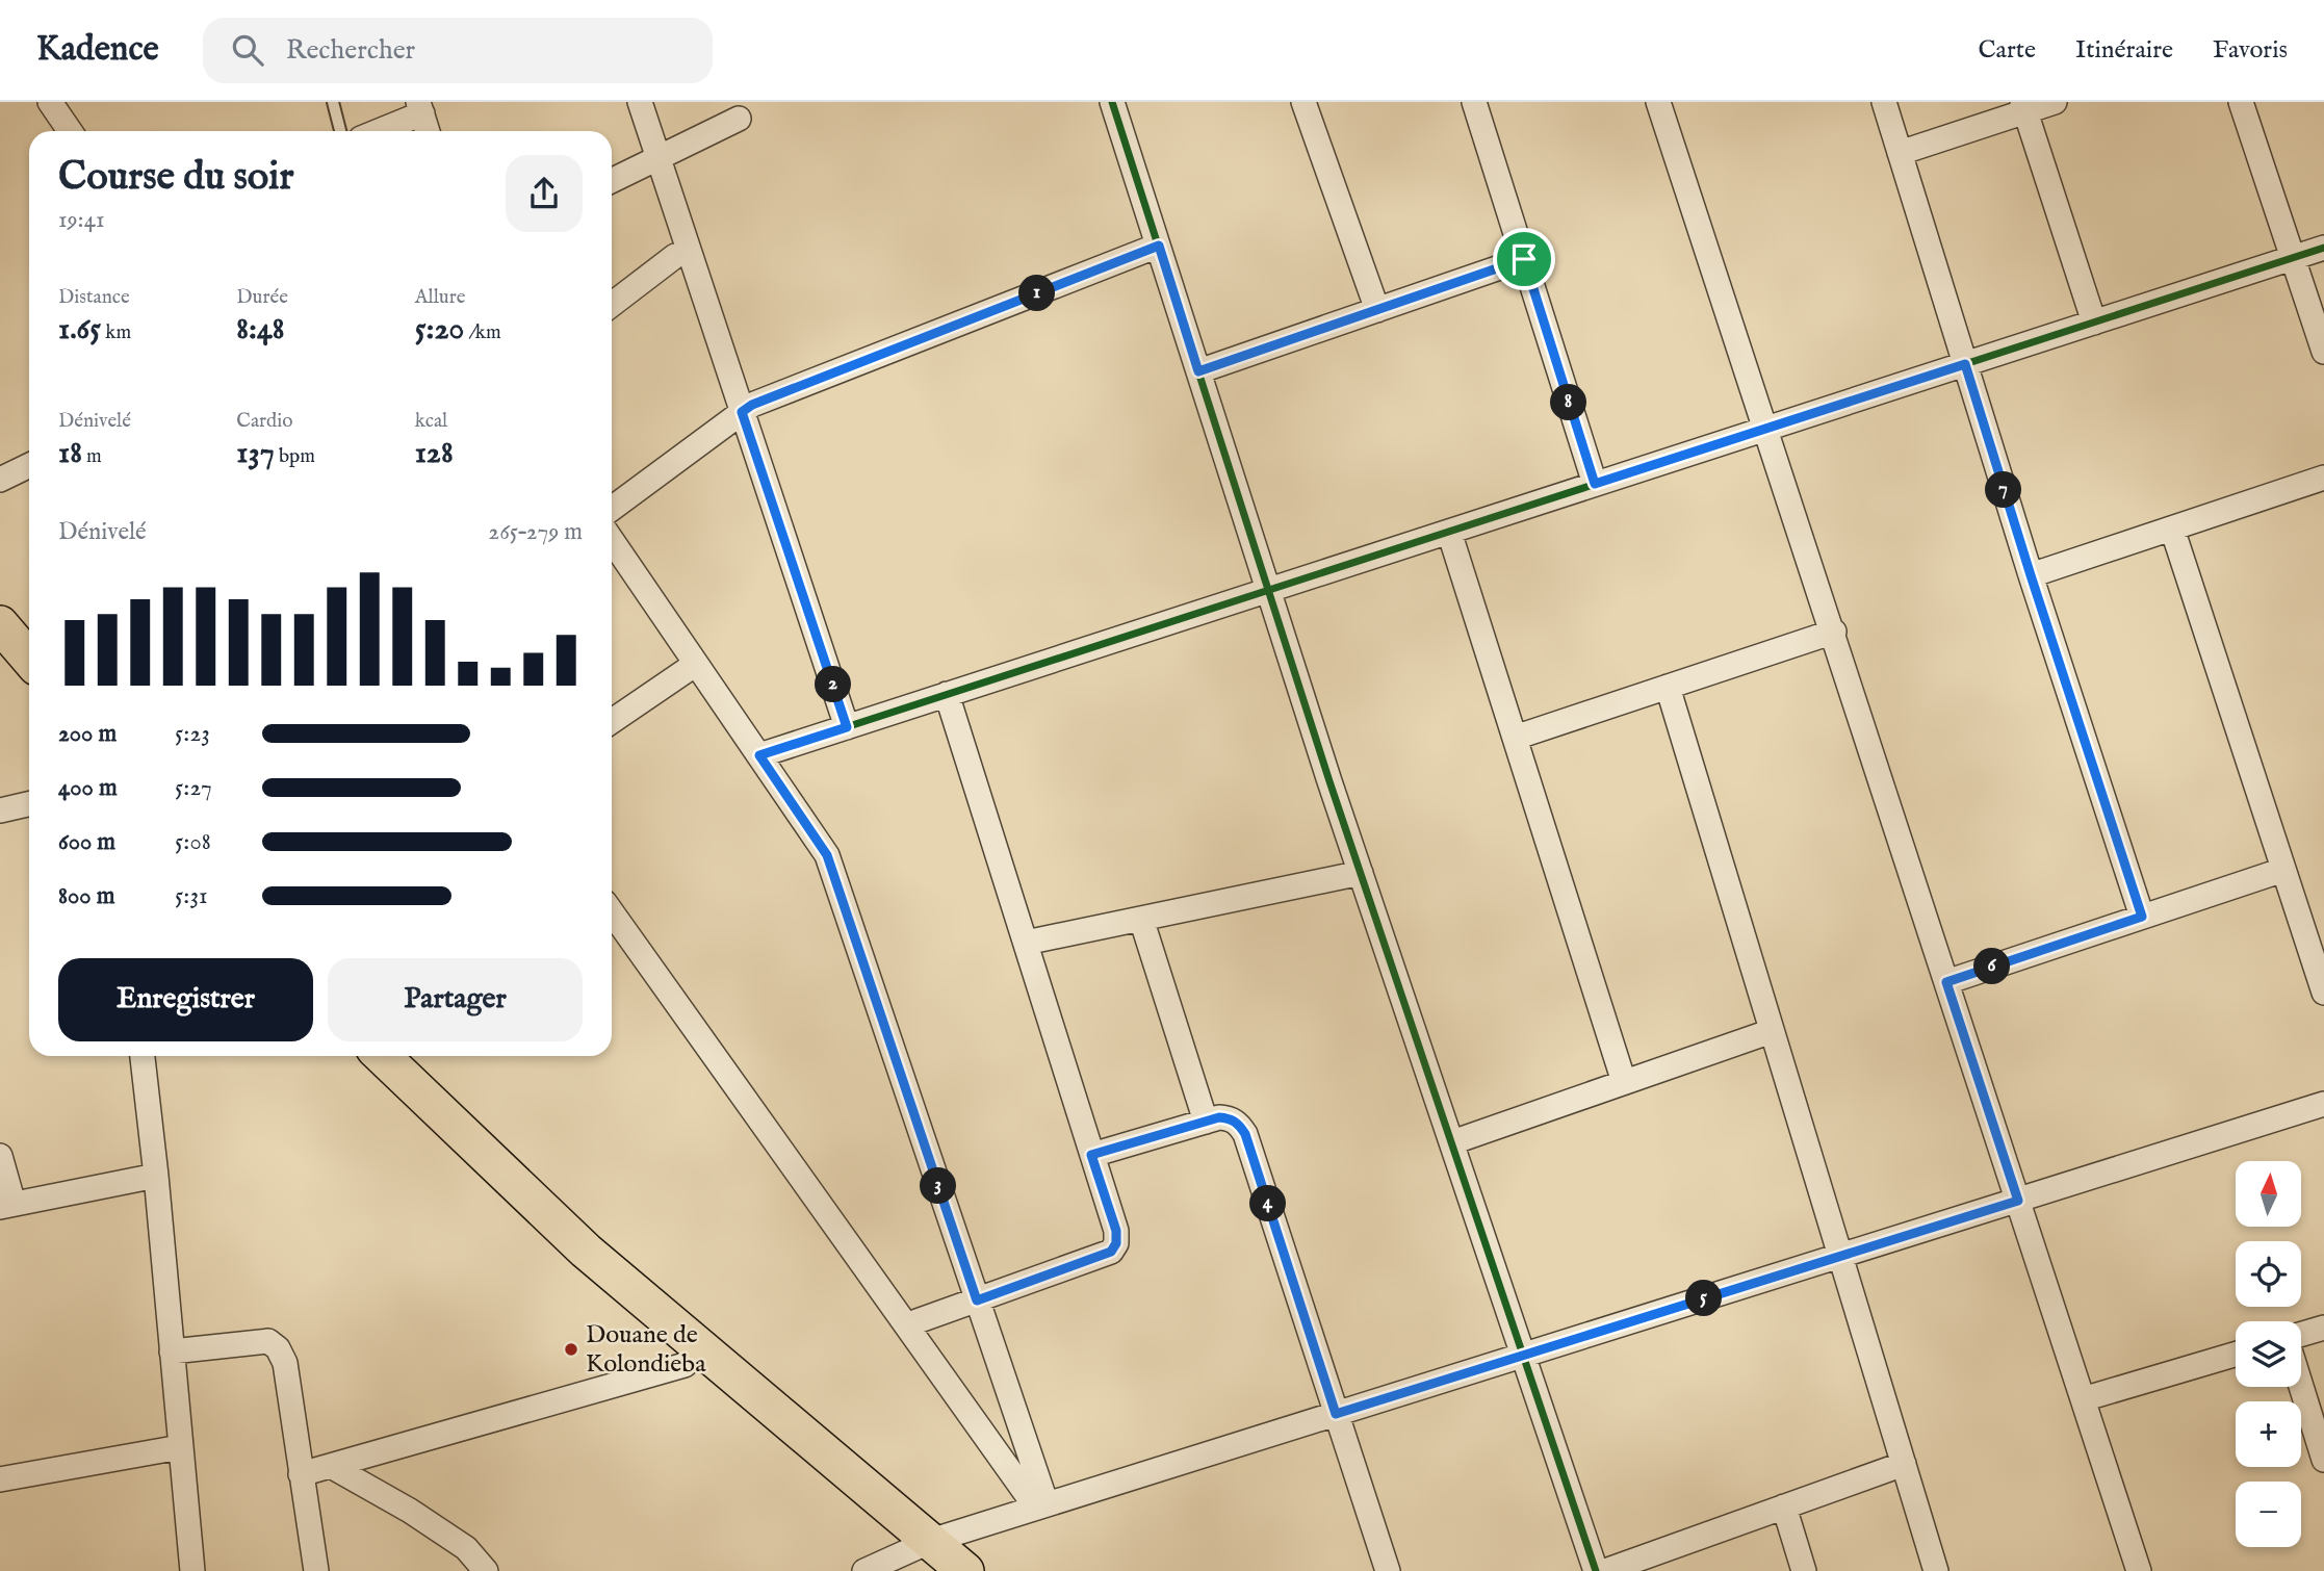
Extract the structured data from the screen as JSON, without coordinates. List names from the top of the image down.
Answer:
{
  "places": ["Douane de Kolondieba"],
  "north": "top",
  "page": {
    "header": "Kadence",
    "search": "Rechercher",
    "nav": ["Carte", "Itinéraire", "Favoris"],
    "heading": ["Course du soir", "19:41"],
    "stats": [
      ["Distance", "1.65 km"],
      ["Durée", "8:48"],
      ["Allure", "5:20 /km"],
      ["Dénivelé", "18 m"],
      ["Cardio", "137 bpm"],
      ["kcal", "128"]
    ],
    "pins": [
      "1",
      "8",
      "7",
      "2",
      "6",
      "3",
      "4",
      "5"
    ],
    "chart": ["Dénivelé", "265–279 m"],
    "list": [
      {
        "name": "200 m",
        "note": "5:23"
      },
      {
        "name": "400 m",
        "note": "5:27"
      },
      {
        "name": "600 m",
        "note": "5:08"
      },
      {
        "name": "800 m",
        "note": "5:31"
      }
    ],
    "buttons": ["Enregistrer", "Partager"],
    "map_buttons": ["+", "−"]
  }
}
